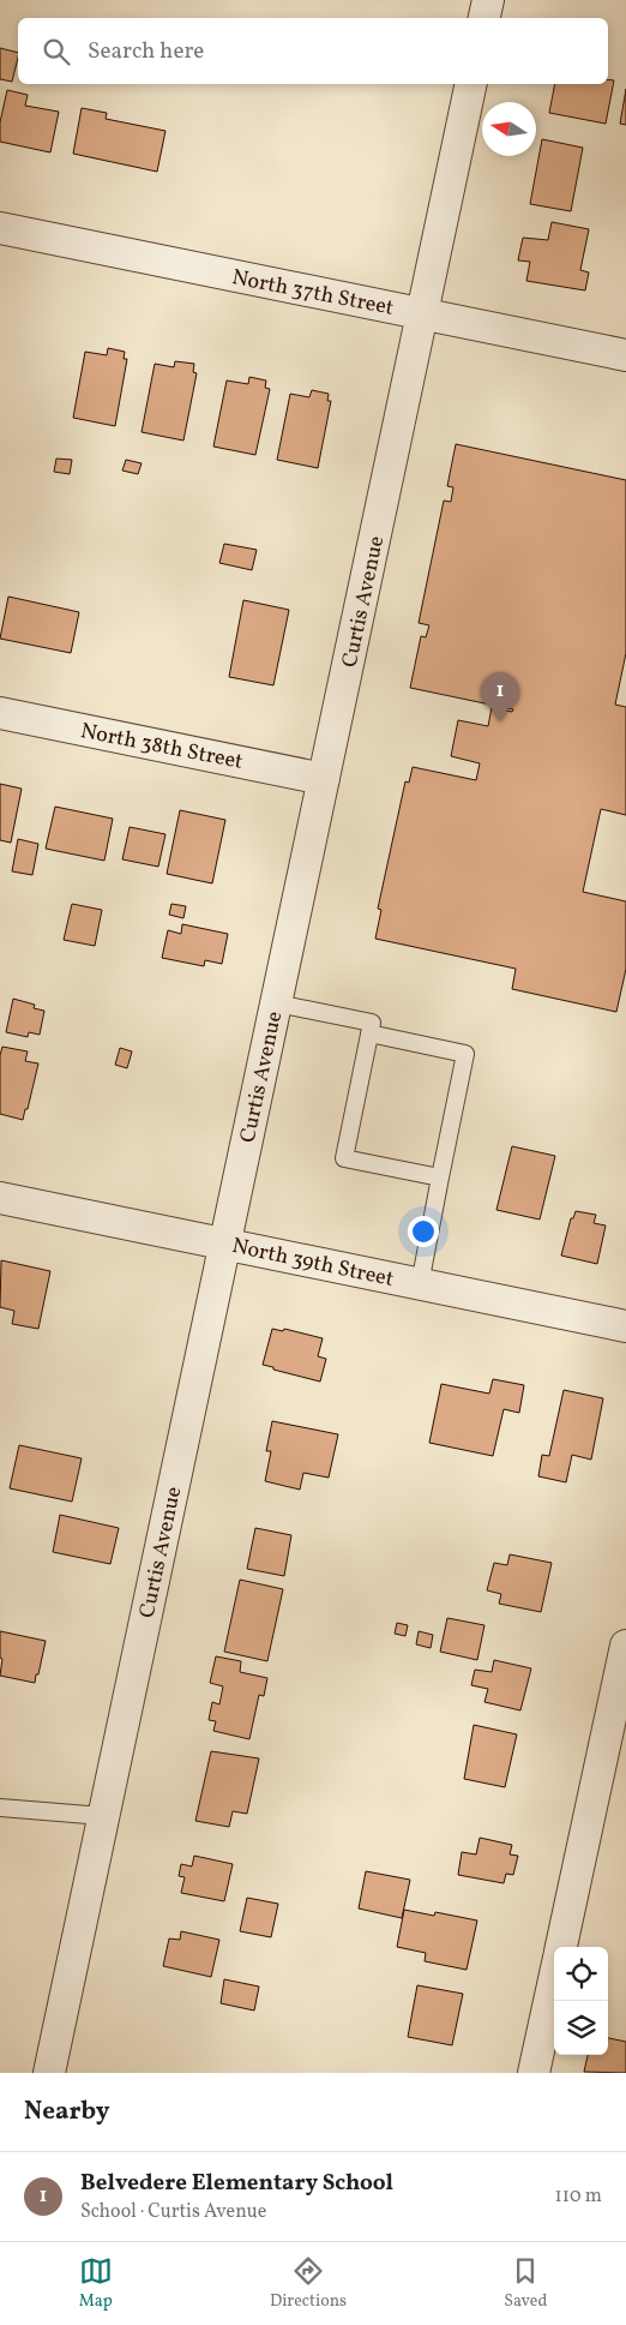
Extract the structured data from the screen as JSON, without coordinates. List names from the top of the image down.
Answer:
{
  "streets": {
    "street": [
      "North 37th Street",
      "Curtis Avenue",
      "North 38th Street",
      "North 39th Street"
    ]
  },
  "crossings": [
    ["North 37th Street", "Curtis Avenue"],
    ["Curtis Avenue", "North 38th Street"],
    ["Curtis Avenue", "North 39th Street"]
  ],
  "north": "left",
  "page": {
    "search": "Search here",
    "pins": "1",
    "heading": "Nearby",
    "list": [
      {
        "mark": "1",
        "name": "Belvedere Elementary School",
        "note": "School · Curtis Avenue",
        "value": "110 m"
      }
    ],
    "nav": ["Map", "Directions", "Saved"]
  }
}
